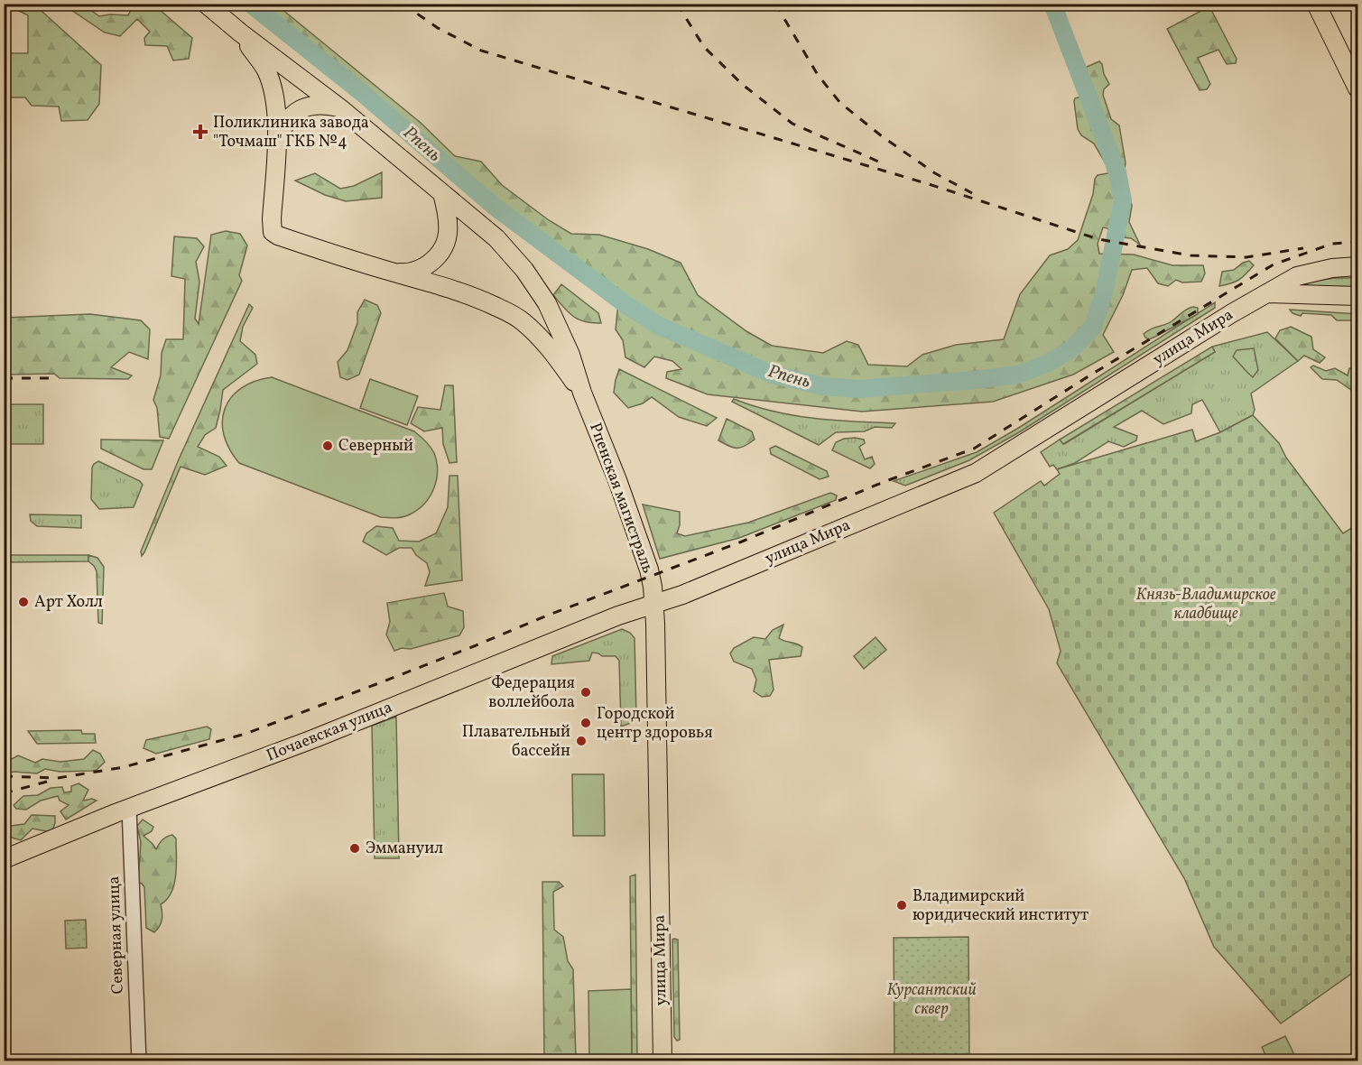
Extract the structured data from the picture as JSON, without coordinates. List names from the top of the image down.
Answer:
{
  "streets": {
    "main road": ["улица Мира", "Рпенская магистраль", "Почаевская улица"],
    "street": ["Северная улица"]
  },
  "crossings": [
    ["улица Мира", "Рпенская магистраль"],
    ["улица Мира", "Почаевская улица"],
    ["Рпенская магистраль", "Почаевская улица"],
    ["Почаевская улица", "Северная улица"]
  ],
  "water": ["Рпень"],
  "parks": ["Князь-Владимирское кладбище", "Курсантский сквер"],
  "places": {
    "health": ["Поликлиника завода \"Точмаш\" ГКБ №4"],
    "other": [
      "Северный",
      "Арт Холл",
      "Федерация воллейбола",
      "Городской центр здоровья",
      "Плавательный бассейн",
      "Эммануил",
      "Владимирский юридический институт"
    ]
  }
}
